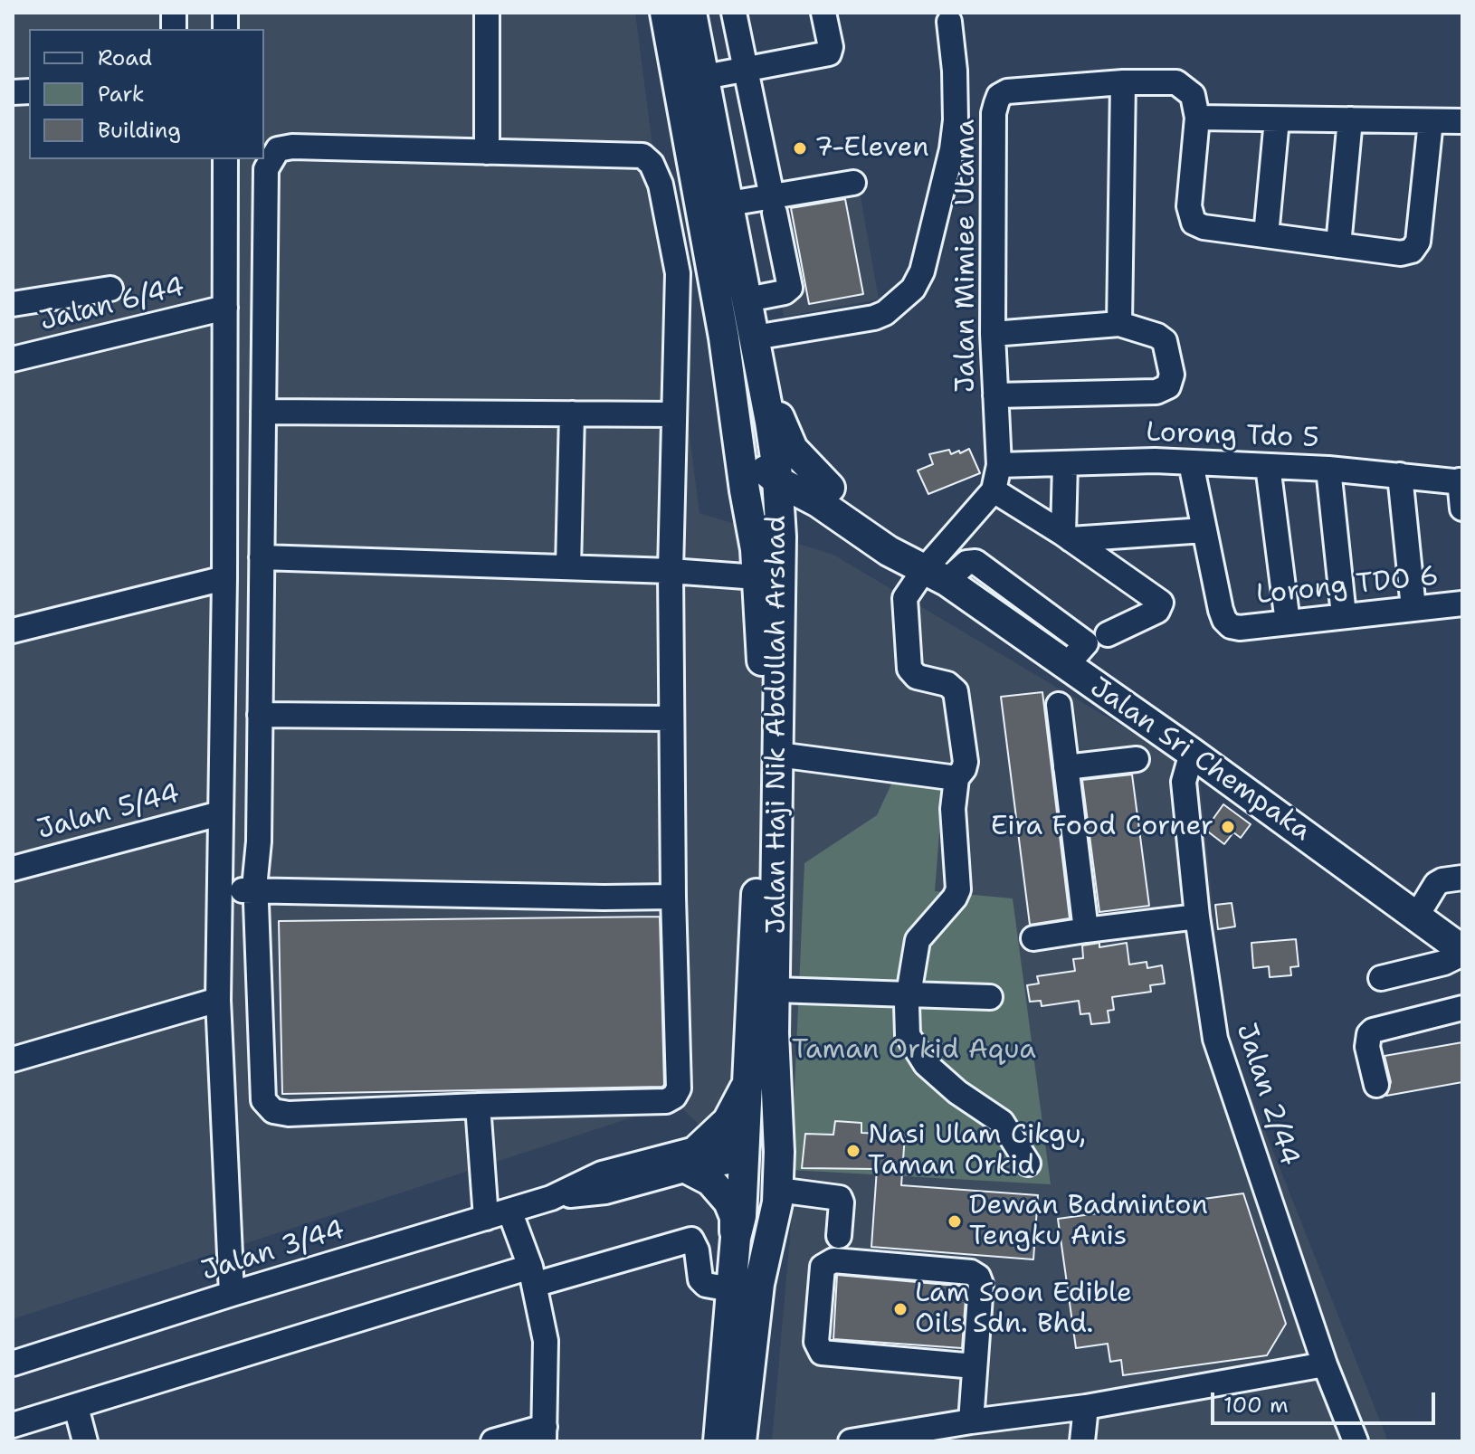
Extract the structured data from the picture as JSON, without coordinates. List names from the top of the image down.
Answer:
{
  "streets": {
    "main road": ["Jalan Haji Nik Abdullah Arshad", "Jalan Sri Chempaka"],
    "street": [
      "Jalan Mimiee Utama",
      "Jalan 6/44",
      "Lorong Tdo 5",
      "Lorong TDO 6",
      "Jalan 5/44",
      "Jalan 2/44",
      "Jalan 3/44"
    ]
  },
  "crossings": [
    ["Jalan Mimiee Utama", "Lorong Tdo 5"],
    ["Jalan Mimiee Utama", "Jalan Sri Chempaka"],
    ["Jalan Haji Nik Abdullah Arshad", "Jalan 3/44"],
    ["Jalan Sri Chempaka", "Jalan 2/44"]
  ],
  "parks": ["Taman Orkid Aqua"],
  "places": [
    "7-Eleven",
    "Eira Food Corner",
    "Nasi Ulam Cikgu, Taman Orkid",
    "Dewan Badminton Tengku Anis",
    "Lam Soon Edible Oils Sdn. Bhd."
  ],
  "legend": ["Road", "Park", "Building"],
  "scale_bar": "100 m"
}
